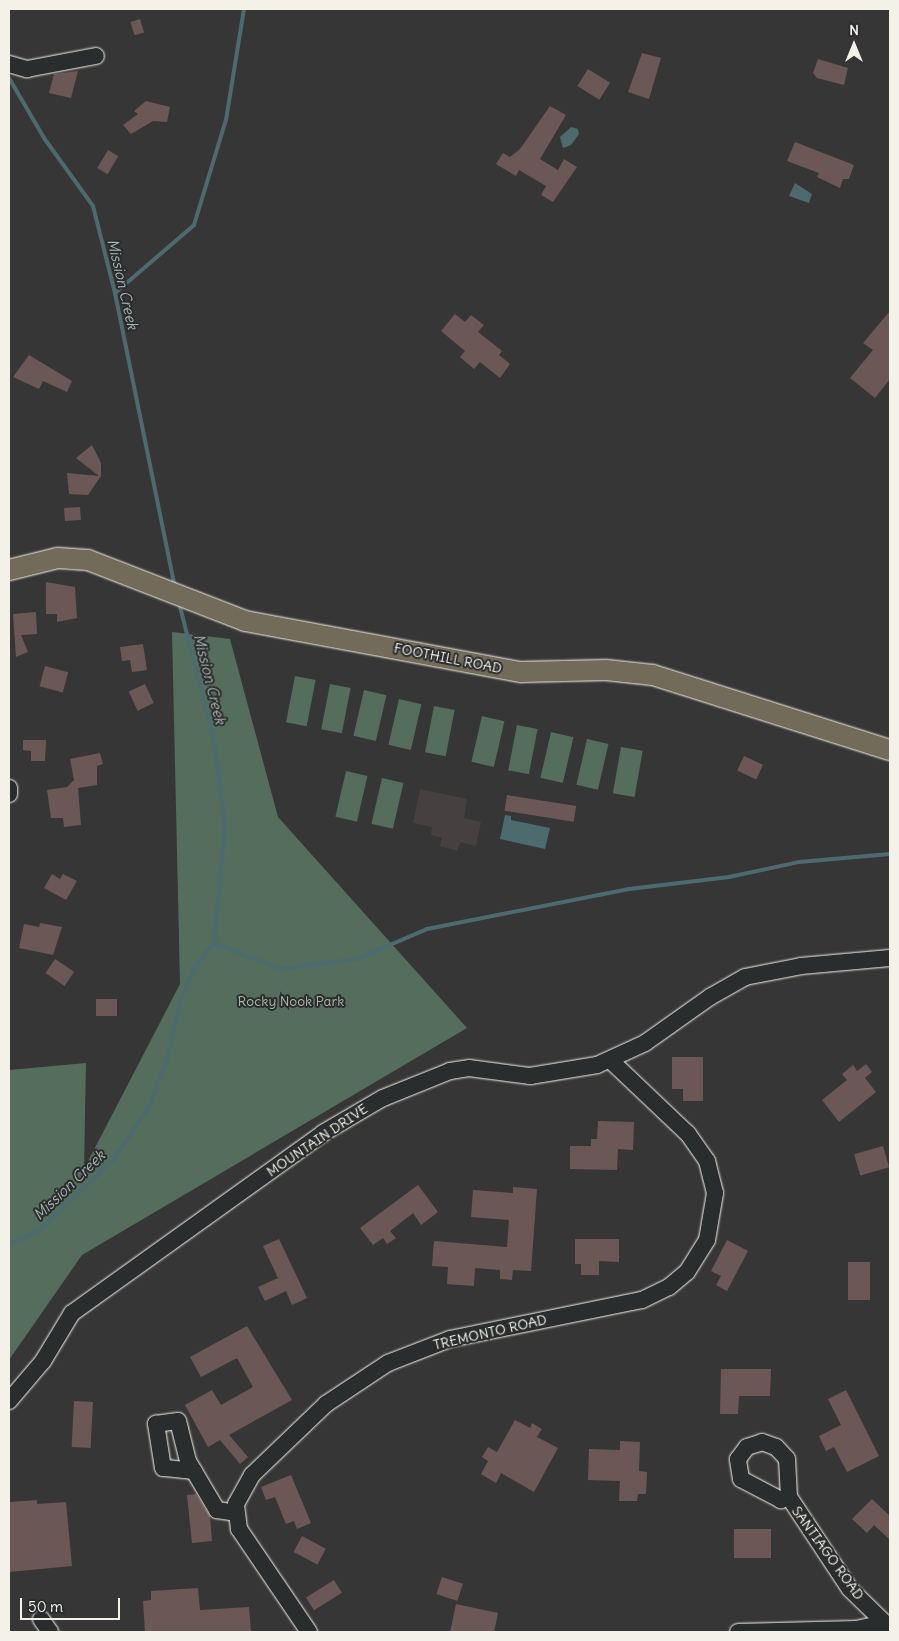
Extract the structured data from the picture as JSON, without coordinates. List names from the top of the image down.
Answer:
{
  "streets": {
    "main road": ["FOOTHILL ROAD"],
    "street": ["MOUNTAIN DRIVE", "TREMONTO ROAD", "SANTIAGO ROAD"]
  },
  "crossings": [
    ["MOUNTAIN DRIVE", "TREMONTO ROAD"]
  ],
  "water": ["Mission Creek"],
  "parks": ["Rocky Nook Park"],
  "scale_bar": "50 m",
  "north": "top"
}
